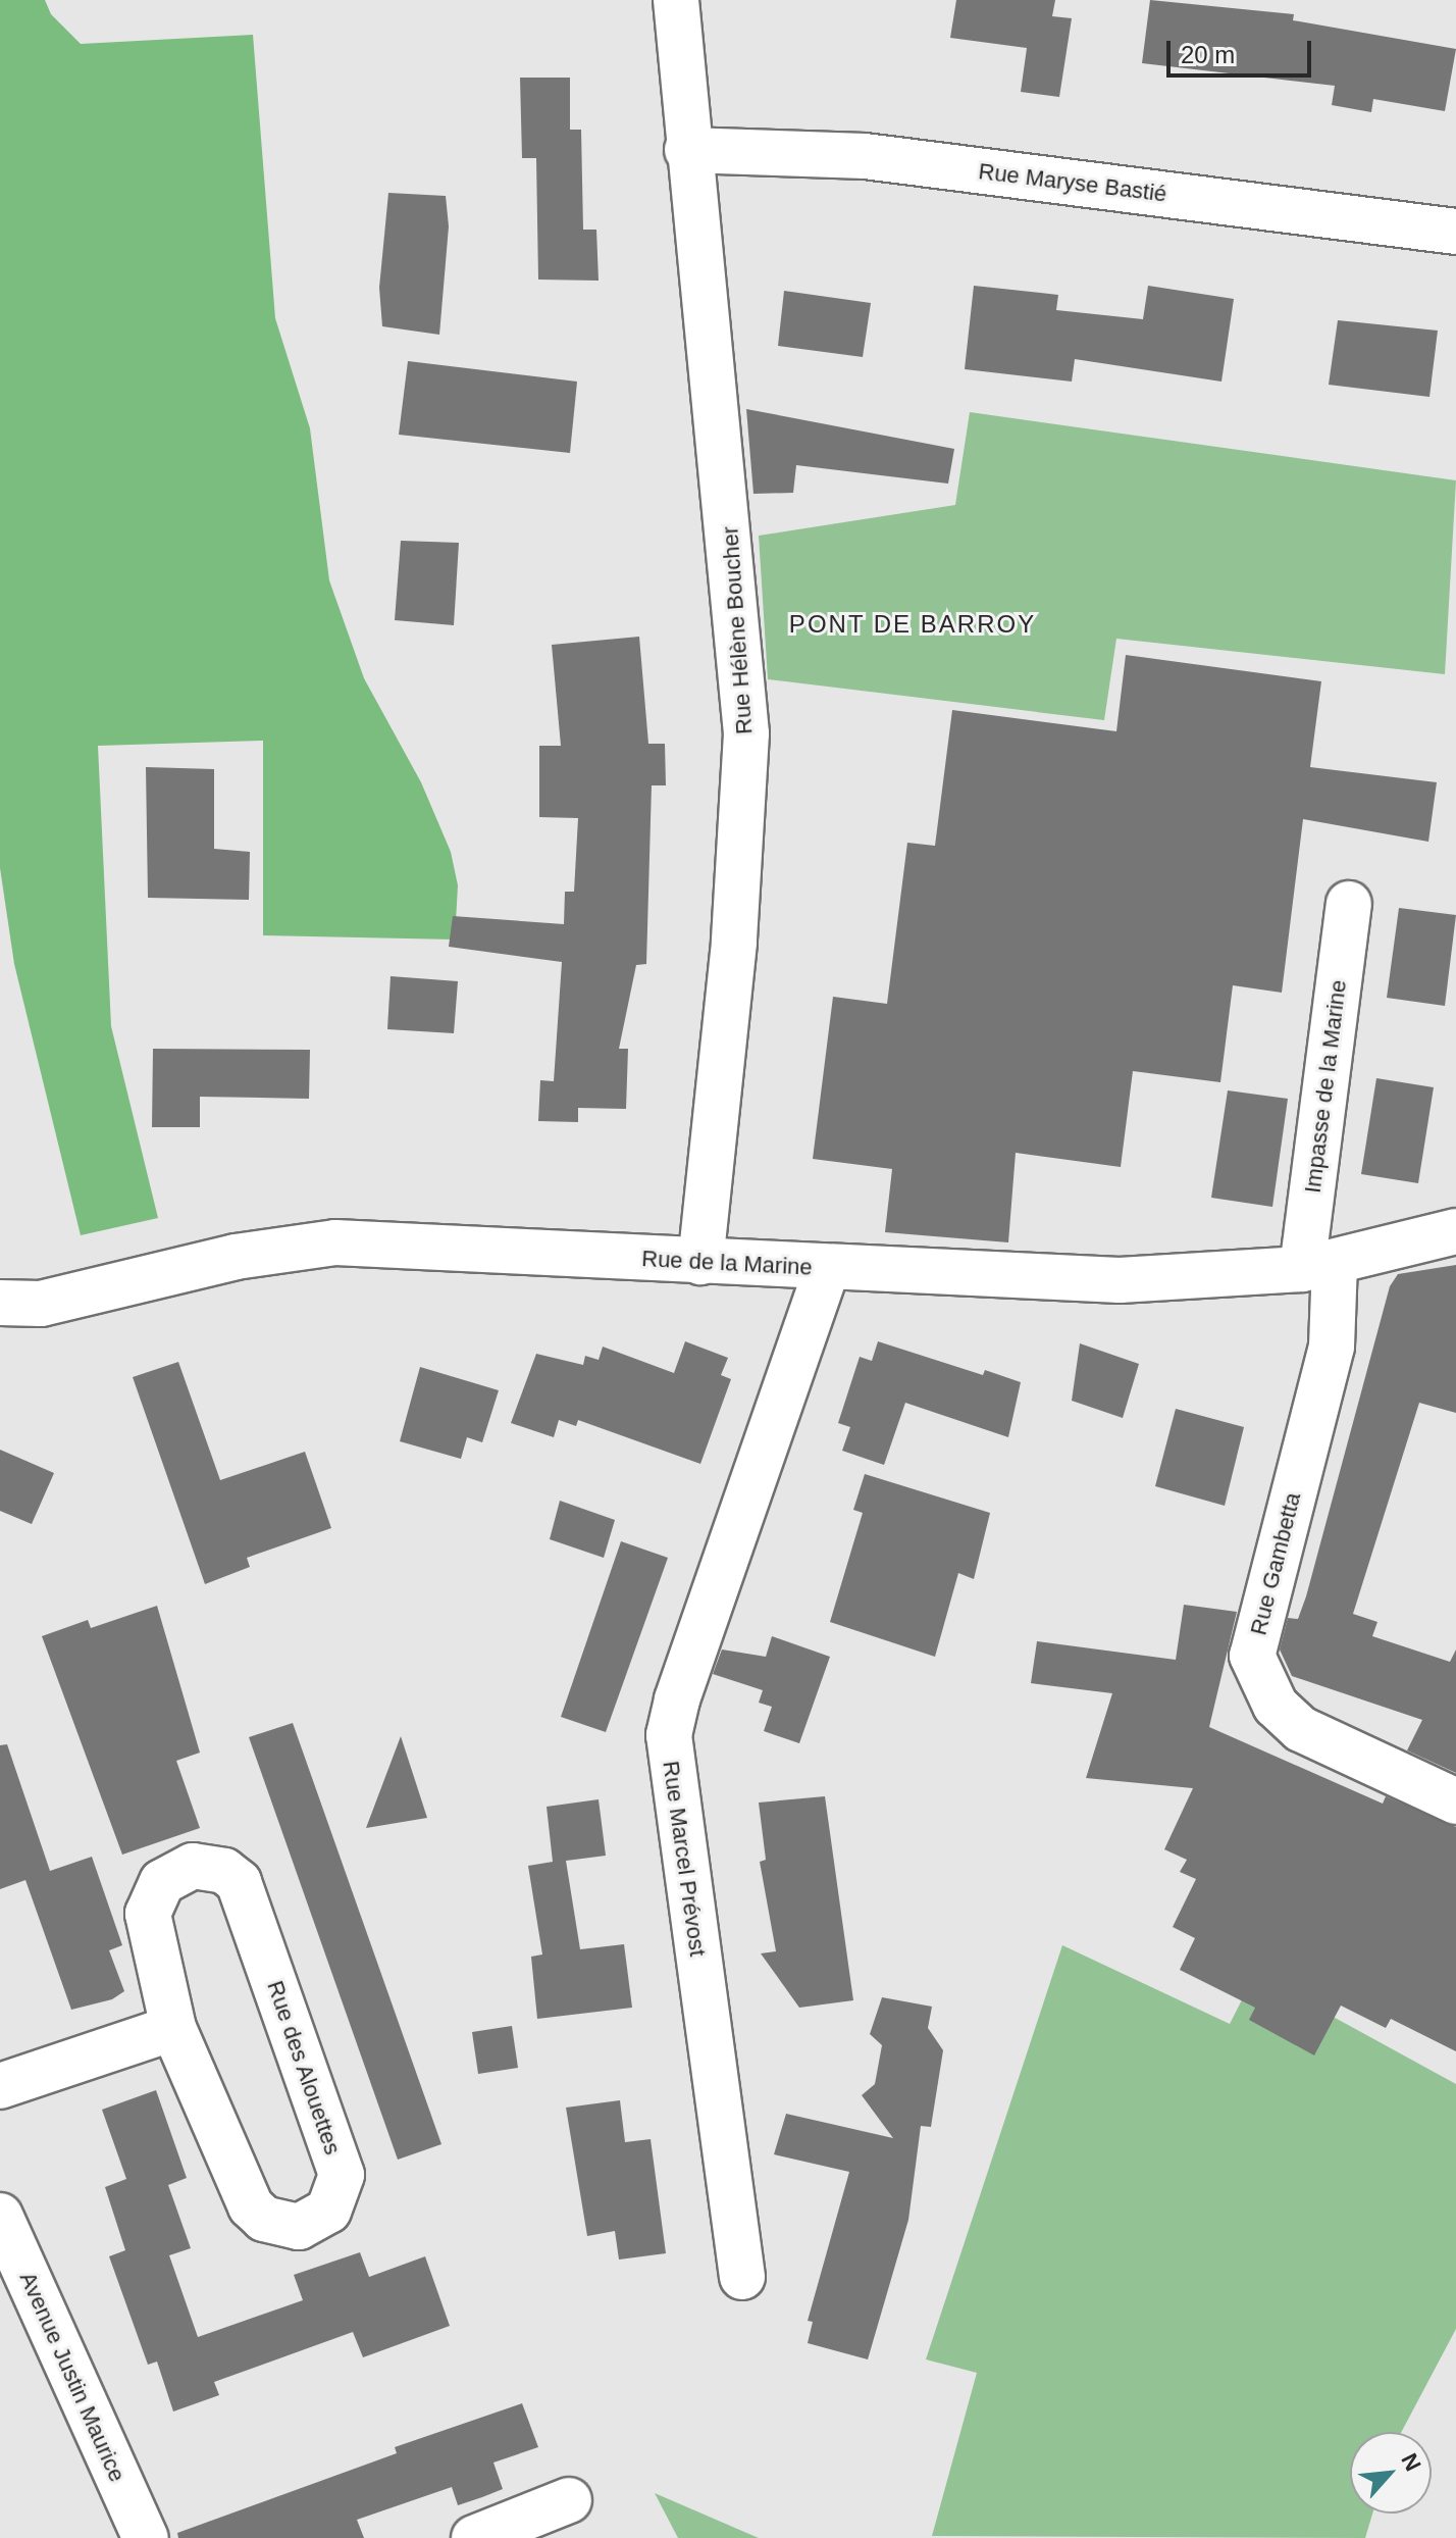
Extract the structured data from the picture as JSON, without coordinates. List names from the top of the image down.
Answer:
{
  "streets": {
    "street": [
      "Rue Maryse Bastié",
      "Rue Hélène Boucher",
      "Impasse de la Marine",
      "Rue de la Marine",
      "Rue Gambetta",
      "Rue Marcel Prévost",
      "Rue des Alouettes",
      "Avenue Justin Maurice"
    ]
  },
  "crossings": [
    ["Rue Maryse Bastié", "Rue Hélène Boucher"],
    ["Rue Hélène Boucher", "Rue de la Marine"],
    ["Impasse de la Marine", "Rue de la Marine"],
    ["Impasse de la Marine", "Rue Gambetta"],
    ["Rue de la Marine", "Rue Gambetta"],
    ["Rue de la Marine", "Rue Marcel Prévost"]
  ],
  "districts": ["PONT DE BARROY"],
  "scale_bar": "20 m",
  "north": "top right"
}
